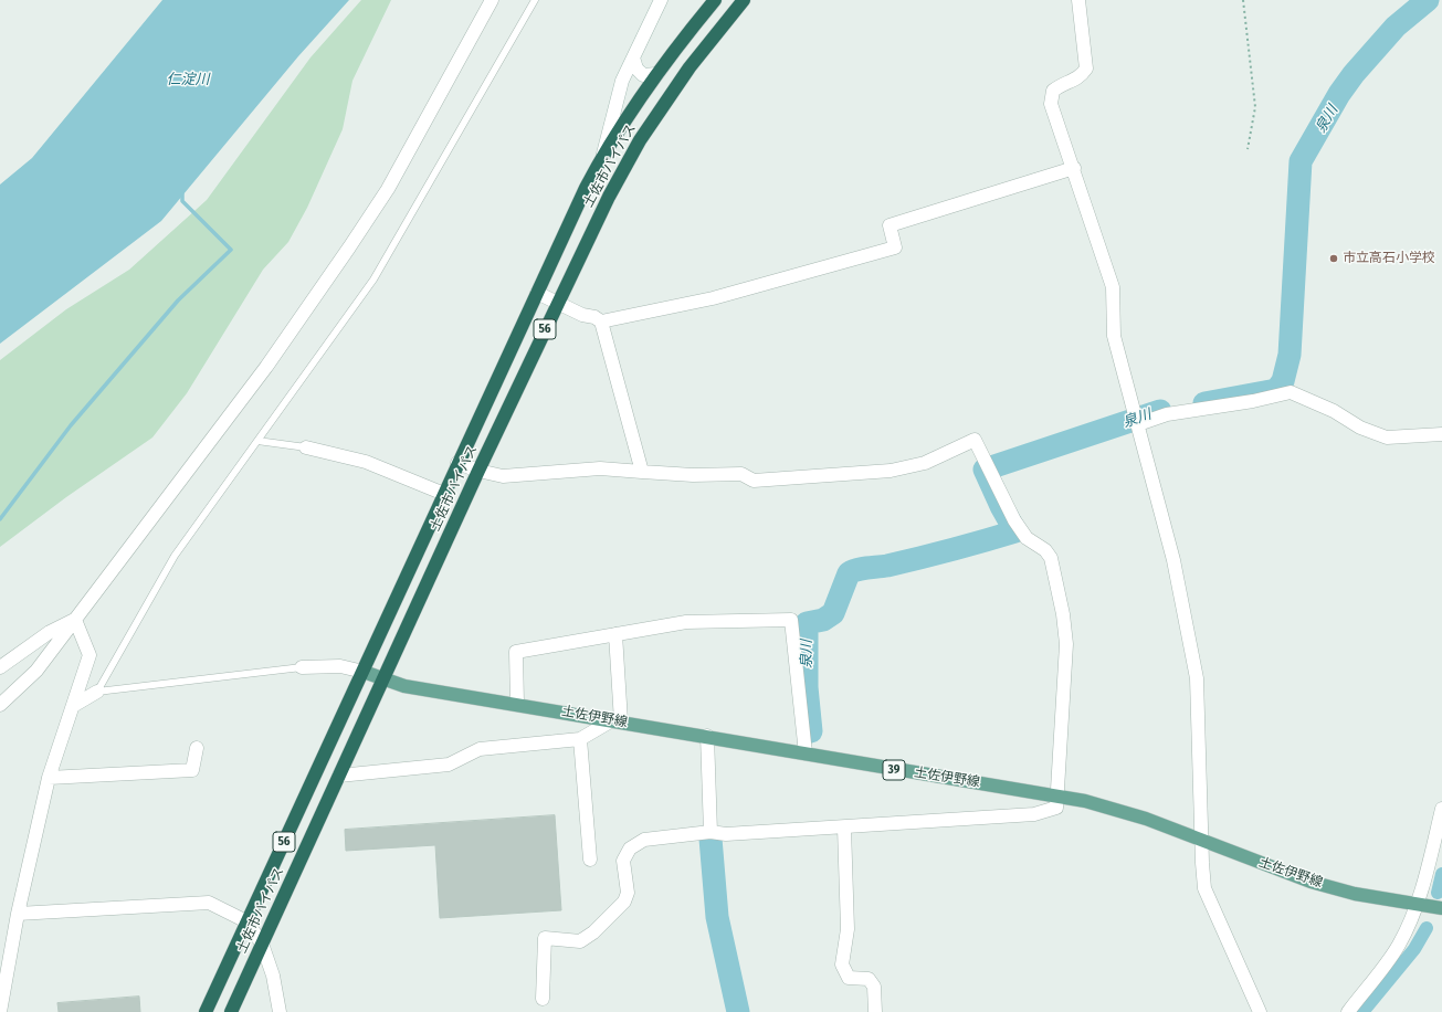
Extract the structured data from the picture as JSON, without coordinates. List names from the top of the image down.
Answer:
{
  "streets": {
    "highway": ["土佐市バイパス", "56"],
    "main road": ["土佐伊野線", "39"]
  },
  "crossings": [
    ["土佐市バイパス", "土佐伊野線"]
  ],
  "water": ["仁淀川", "泉川"],
  "places": ["市立高石小学校"]
}
